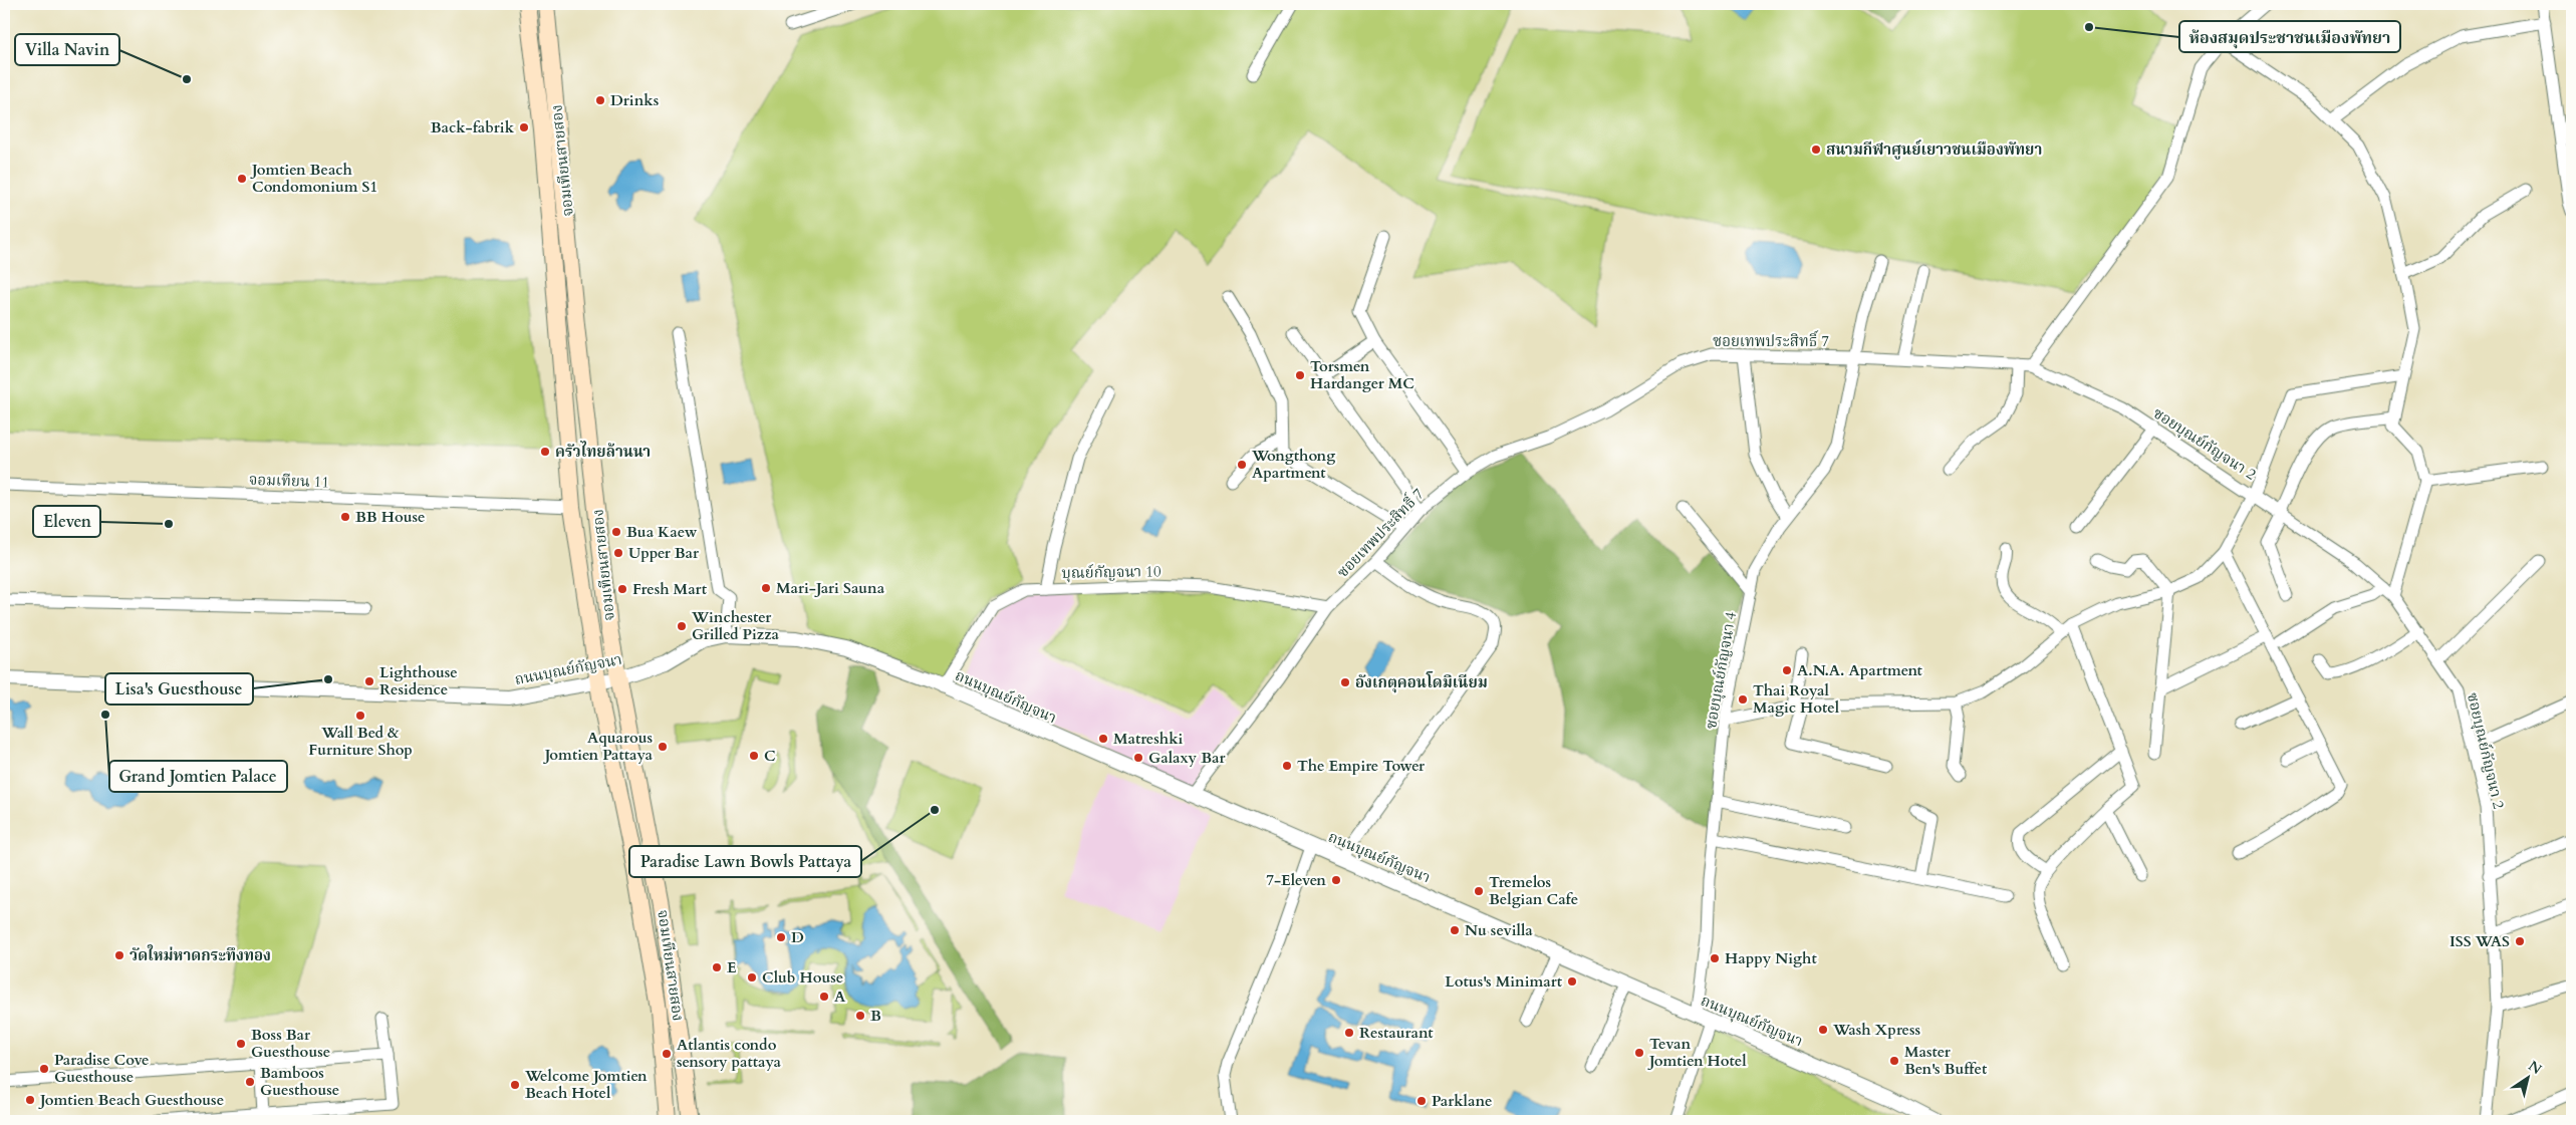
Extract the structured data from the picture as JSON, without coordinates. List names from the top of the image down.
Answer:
{
  "streets": {
    "main road": ["จอมเทียนสายสอง"],
    "street": [
      "ซอยเทพประสิทธิ์ 7",
      "ซอยบุณย์กัญจนา 2",
      "จอมเทียน 11",
      "บุณย์กัญจนา 10",
      "ถนนบุณย์กัญจนา",
      "ซอยบุณย์กัญจนา 4"
    ]
  },
  "crossings": [
    ["จอมเทียนสายสอง", "จอมเทียน 11"],
    ["จอมเทียนสายสอง", "ถนนบุณย์กัญจนา"],
    ["ซอยเทพประสิทธิ์ 7", "ซอยบุณย์กัญจนา 2"],
    ["ซอยเทพประสิทธิ์ 7", "บุณย์กัญจนา 10"],
    ["ซอยเทพประสิทธิ์ 7", "ถนนบุณย์กัญจนา"],
    ["ซอยเทพประสิทธิ์ 7", "ซอยบุณย์กัญจนา 4"],
    ["บุณย์กัญจนา 10", "ถนนบุณย์กัญจนา"],
    ["ถนนบุณย์กัญจนา", "ซอยบุณย์กัญจนา 4"]
  ],
  "places": [
    "ห้องสมุดประชาชนเมืองพัทยา",
    "Villa Navin",
    "Drinks",
    "Back-fabrik",
    "สนามกีฬาศูนย์เยาวชนเมืองพัทยา",
    "Jomtien Beach Condomonium S1",
    "Torsmen Hardanger MC",
    "ครัวไทยล้านนา",
    "Wongthong Apartment",
    "BB House",
    "Eleven",
    "Bua Kaew",
    "Upper Bar",
    "Mari-Jari Sauna",
    "Fresh Mart",
    "Winchester Grilled Pizza",
    "A.N.A. Apartment",
    "Lisa's Guesthouse",
    "Lighthouse Residence",
    "อังเกตุคอนโดมิเนียม",
    "Thai Royal Magic Hotel",
    "Grand Jomtien Palace",
    "Wall Bed & Furniture Shop",
    "Matreshki",
    "Aquarous Jomtien Pattaya",
    "C",
    "Galaxy Bar",
    "The Empire Tower",
    "Paradise Lawn Bowls Pattaya",
    "7-Eleven",
    "Tremelos Belgian Cafe",
    "Nu sevilla",
    "D",
    "ISS WAS",
    "วัดใหม่หาดกระทึงทอง",
    "Happy Night",
    "E",
    "Club House",
    "Lotus's Minimart",
    "A",
    "B",
    "Wash Xpress",
    "Restaurant",
    "Boss Bar Guesthouse",
    "Tevan Jomtien Hotel",
    "Atlantis condo sensory pattaya",
    "Master Ben's Buffet",
    "Paradise Cove Guesthouse",
    "Bamboos Guesthouse",
    "Welcome Jomtien Beach Hotel",
    "Jomtien Beach Guesthouse",
    "Parklane"
  ],
  "north": "top right"
}
